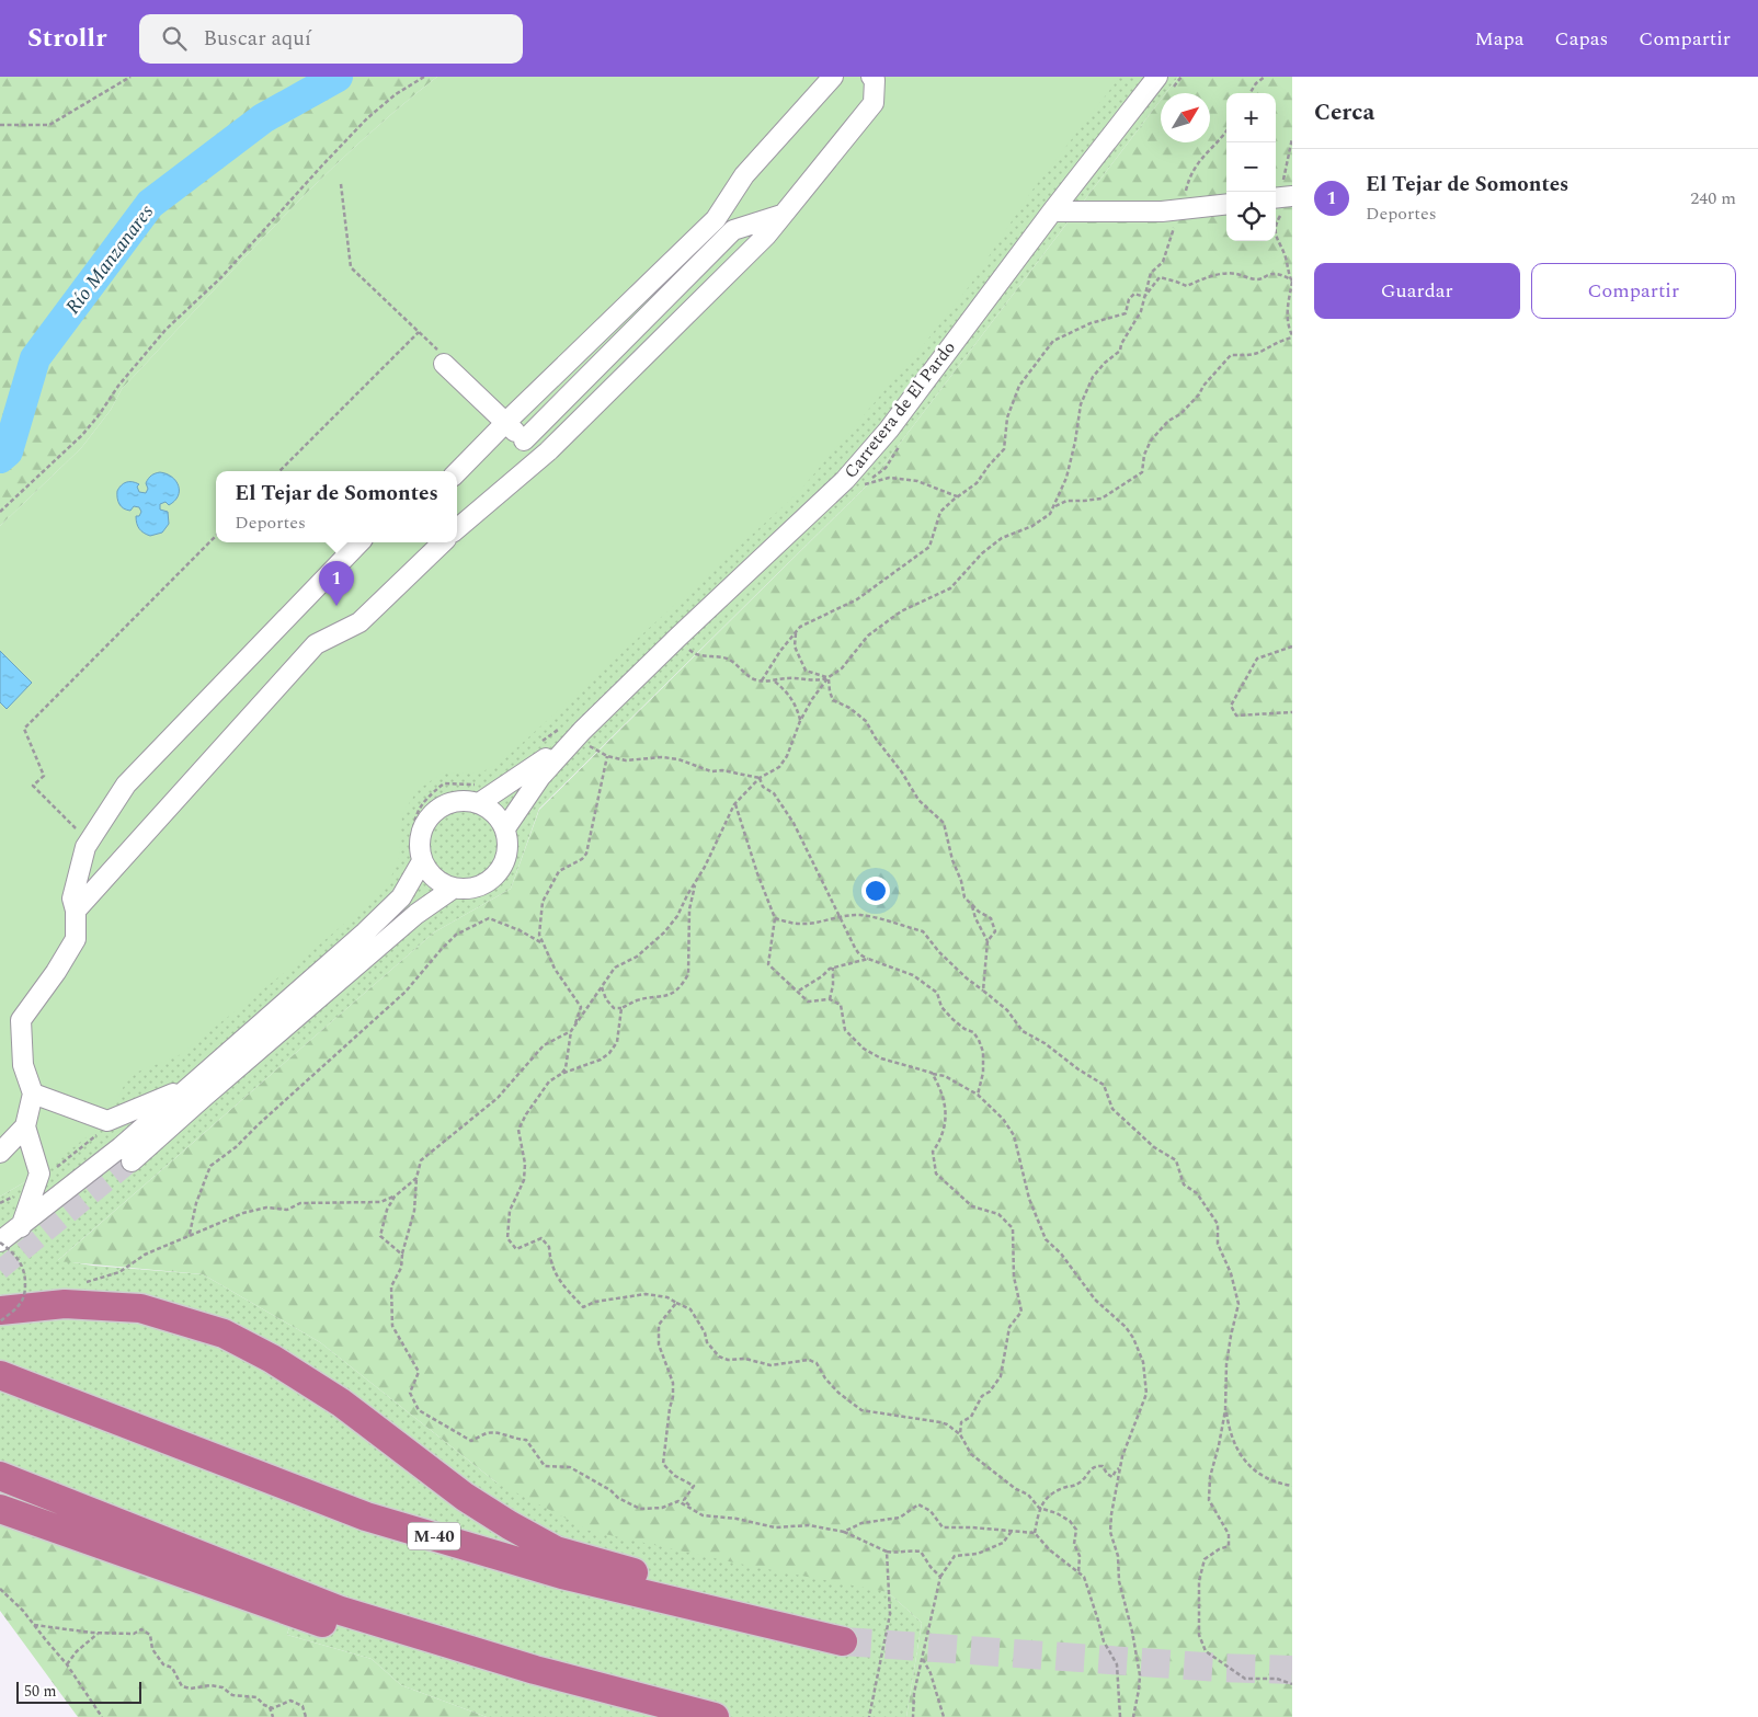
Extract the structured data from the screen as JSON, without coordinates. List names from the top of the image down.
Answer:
{
  "streets": {
    "highway": ["M-40"],
    "street": ["Carretera de El Pardo"]
  },
  "water": ["Río Manzanares"],
  "scale_bar": "50 m",
  "north": "top right",
  "page": {
    "header": "Strollr",
    "search": "Buscar aquí",
    "nav": ["Mapa", "Capas", "Compartir"],
    "heading": "Cerca",
    "map_buttons": ["+", "−"],
    "list": [
      {
        "mark": "1",
        "name": "El Tejar de Somontes",
        "note": "Deportes",
        "value": "240 m"
      }
    ],
    "buttons": ["Guardar", "Compartir"],
    "popup": ["El Tejar de Somontes", "Deportes"],
    "pins": "1",
    "scale": "50 m"
  }
}
